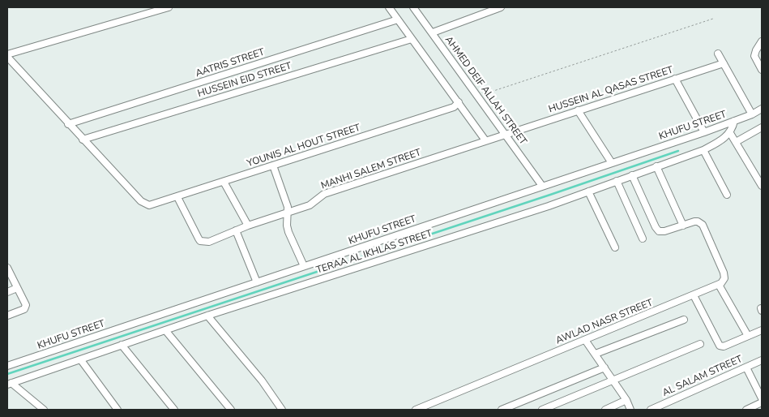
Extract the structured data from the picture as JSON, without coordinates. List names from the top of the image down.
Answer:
{
  "streets": {
    "street": [
      "AATRIS STREET",
      "HUSSEIN EID STREET",
      "HUSSEIN AL QASAS STREET",
      "AHMED DEIF ALLAH STREET",
      "KHUFU STREET",
      "YOUNIS AL HOUT STREET",
      "MANHI SALEM STREET",
      "TERAA AL IKHLAS STREET",
      "AWLAD NASR STREET",
      "AL SALAM STREET"
    ]
  },
  "crossings": [
    ["HUSSEIN EID STREET", "YOUNIS AL HOUT STREET"],
    ["HUSSEIN AL QASAS STREET", "AHMED DEIF ALLAH STREET"],
    ["HUSSEIN AL QASAS STREET", "MANHI SALEM STREET"],
    ["AHMED DEIF ALLAH STREET", "KHUFU STREET"],
    ["AHMED DEIF ALLAH STREET", "MANHI SALEM STREET"],
    ["YOUNIS AL HOUT STREET", "MANHI SALEM STREET"]
  ]
}
